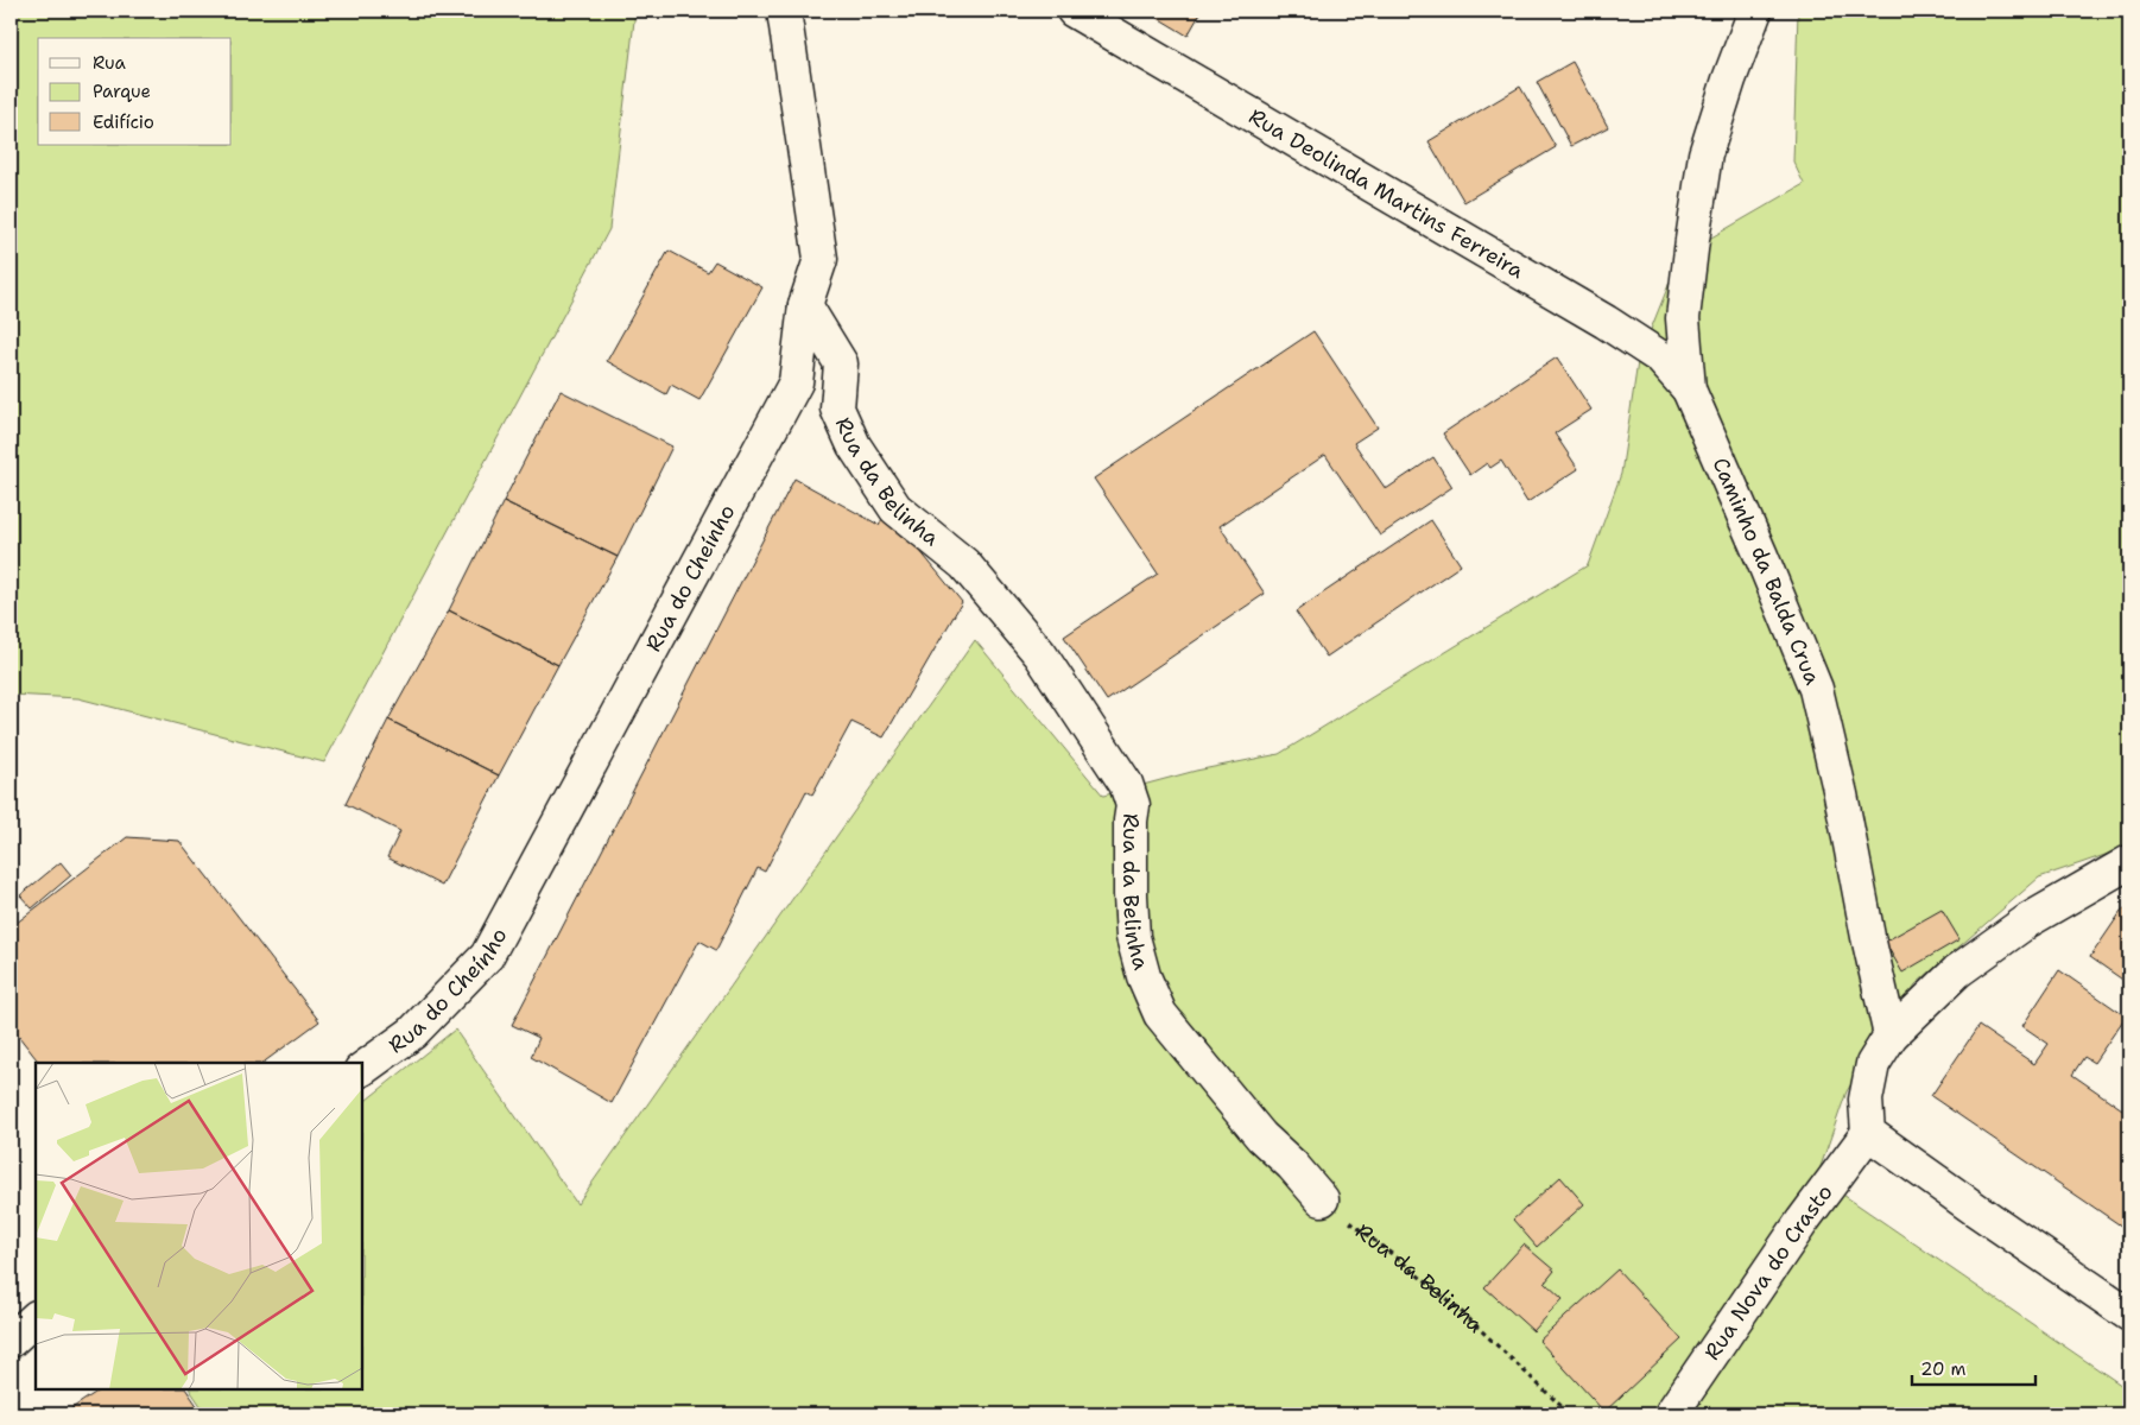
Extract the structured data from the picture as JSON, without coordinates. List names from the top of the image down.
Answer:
{
  "streets": {
    "street": [
      "Rua Deolinda Martins Ferreira",
      "Rua da Belinha",
      "Caminho da Balda Crua",
      "Rua do Cheínho",
      "Rua Nova do Crasto"
    ]
  },
  "crossings": [
    ["Rua Deolinda Martins Ferreira", "Caminho da Balda Crua"],
    ["Rua da Belinha", "Rua do Cheínho"]
  ],
  "legend": ["Rua", "Parque", "Edifício"],
  "scale_bar": "20 m"
}
